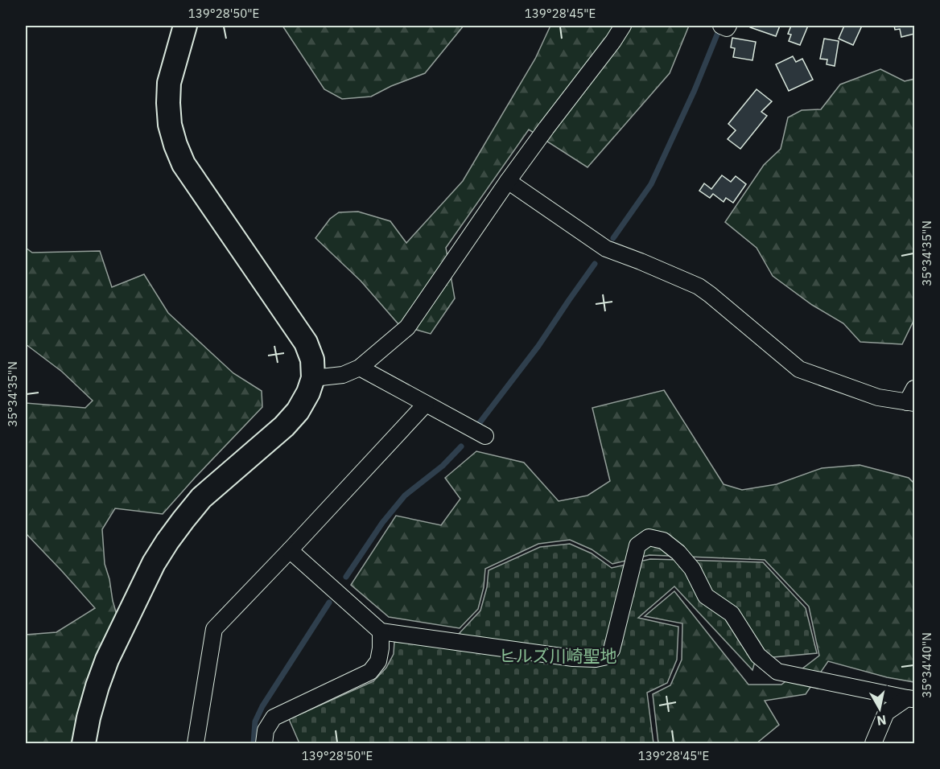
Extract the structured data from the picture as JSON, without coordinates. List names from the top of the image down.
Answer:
{
  "parks": ["ヒルズ川崎聖地"],
  "north": "bottom",
  "coordinates": [
    "139°28'50\"E",
    "139°28'45\"E",
    "35°34'35\"N",
    "35°34'40\"N"
  ]
}
